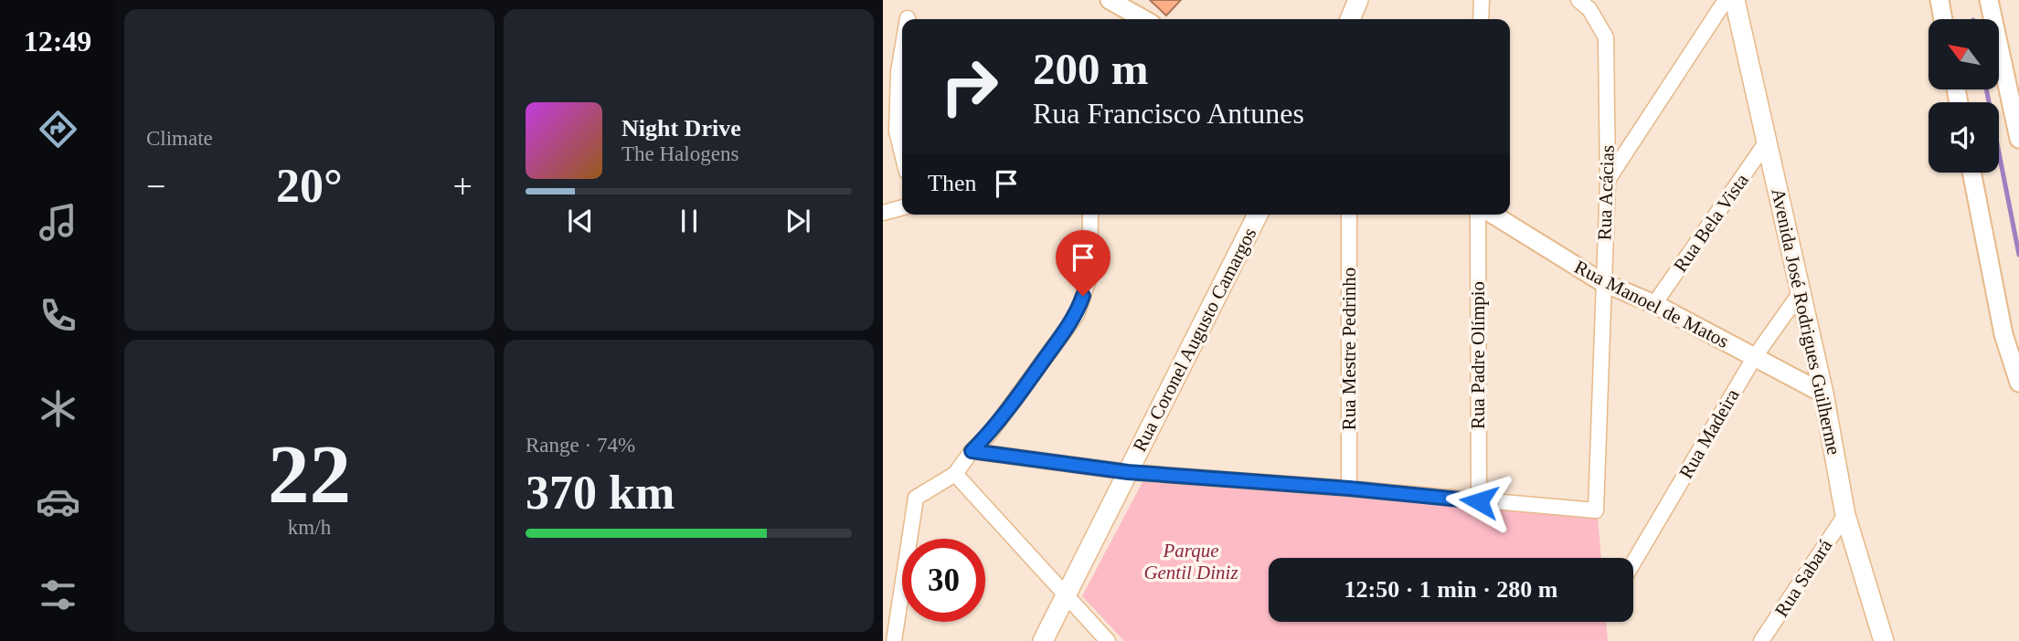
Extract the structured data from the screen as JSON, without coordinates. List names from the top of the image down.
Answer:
{
  "streets": {
    "main road": ["Avenida José Rodrigues Guilherme", "Rua Coronel Augusto Camargos"],
    "street": [
      "Rua Acácias",
      "Rua Bela Vista",
      "Rua Manoel de Matos",
      "Rua Mestre Pedrinho",
      "Rua Padre Olímpio",
      "Rua Madeira",
      "Rua Sabará"
    ]
  },
  "crossings": [
    ["Rua Acácias", "Rua Manoel de Matos"],
    ["Rua Acácias", "Rua Padre Olímpio"],
    ["Rua Bela Vista", "Rua Manoel de Matos"],
    ["Rua Bela Vista", "Avenida José Rodrigues Guilherme"],
    ["Rua Manoel de Matos", "Avenida José Rodrigues Guilherme"],
    ["Rua Manoel de Matos", "Rua Madeira"],
    ["Avenida José Rodrigues Guilherme", "Rua Madeira"],
    ["Avenida José Rodrigues Guilherme", "Rua Sabará"]
  ],
  "parks": ["Parque Gentil Diniz"],
  "north": "top left",
  "page": {
    "tabs": "12:49",
    "tile": [
      "Climate",
      ["22", "km/h"],
      ["Range · 74%", "370 km"]
    ],
    "turn": ["200 m", "Rua Francisco Antunes"],
    "song": ["Night Drive", "The Halogens"],
    "then": "Then",
    "heat": ["−", "20°", "+"],
    "limit": "30",
    "trip": "12:50 · 1 min · 280 m"
  }
}
